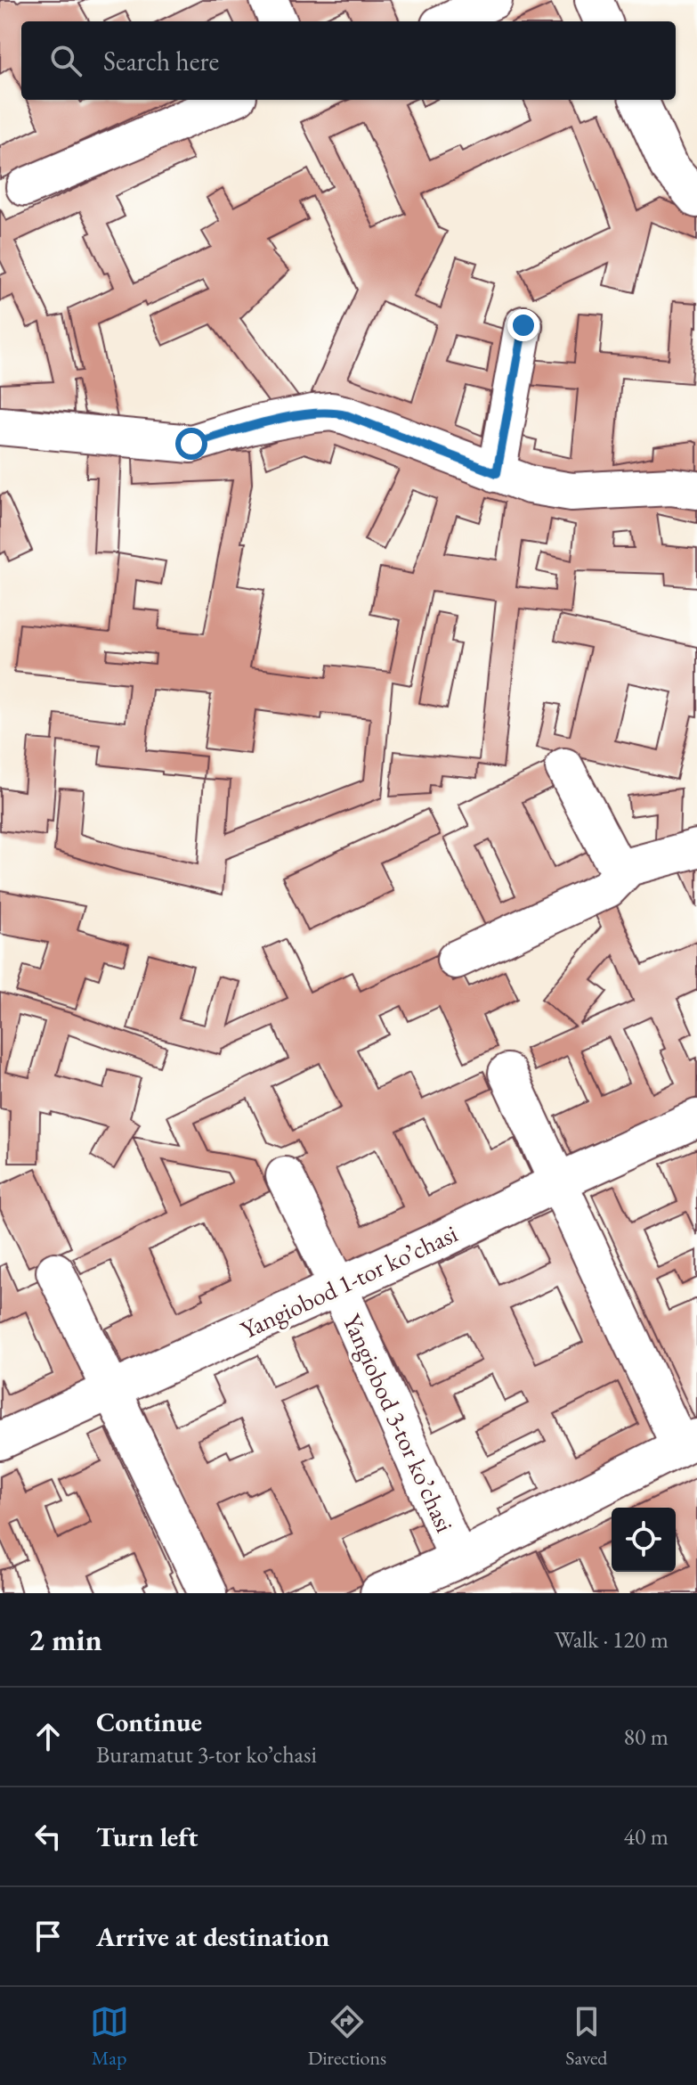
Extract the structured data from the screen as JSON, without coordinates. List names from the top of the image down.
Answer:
{
  "streets": {
    "street": ["Yangiobod 1-tor koʼchasi", "Yangiobod 3-tor koʼchasi"]
  },
  "crossings": [
    ["Yangiobod 1-tor koʼchasi", "Yangiobod 3-tor koʼchasi"]
  ],
  "page": {
    "search": "Search here",
    "heading": ["2 min", "Walk · 120 m"],
    "list": [
      ["Continue", "Buramatut 3-tor koʼchasi", "80 m"],
      ["Turn left", "40 m"],
      "Arrive at destination"
    ],
    "nav": ["Map", "Directions", "Saved"]
  }
}
